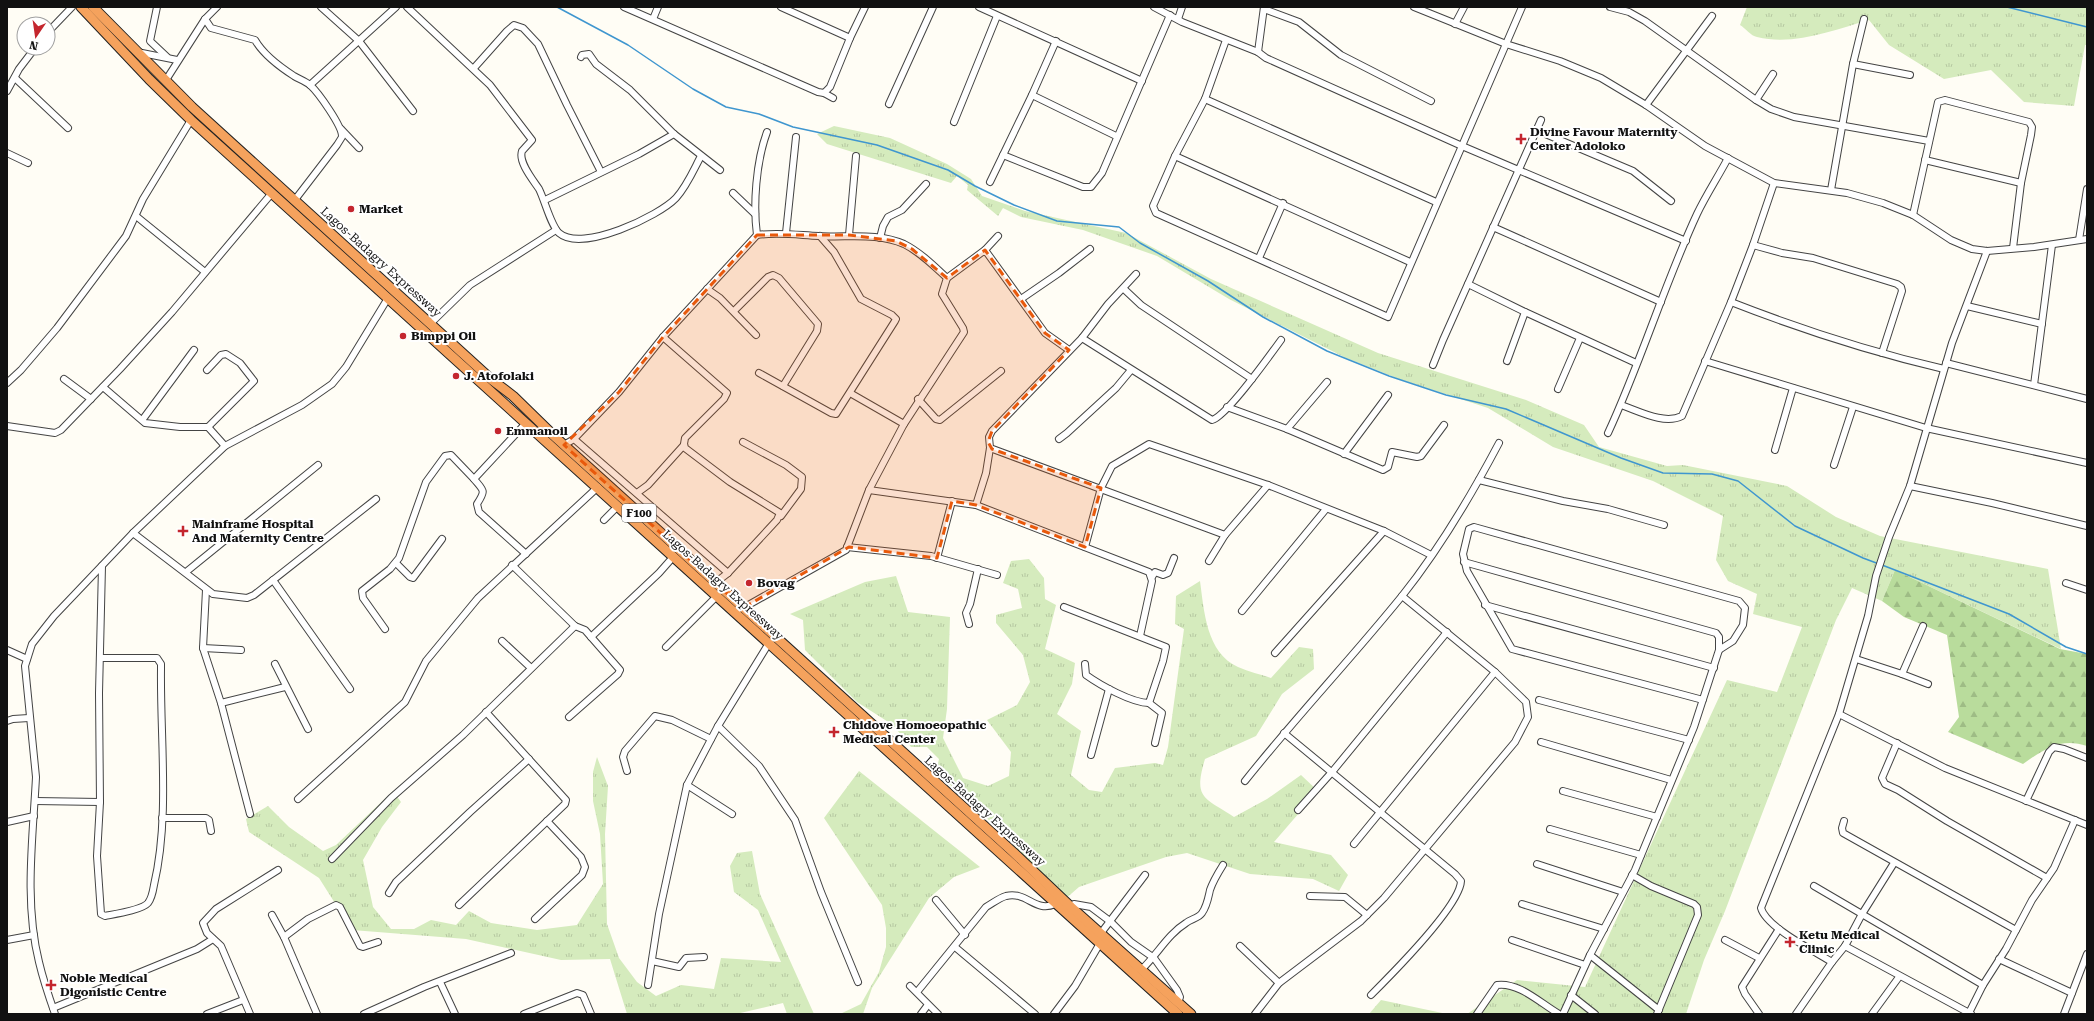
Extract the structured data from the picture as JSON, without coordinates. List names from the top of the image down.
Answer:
{
  "streets": {
    "highway": ["Lagos-Badagry Expressway", "F100"]
  },
  "places": {
    "health": [
      "Divine Favour Maternity Center Adoloko",
      "Mainframe Hospital And Maternity Centre",
      "Chidove Homoeopathic Medical Center",
      "Ketu Medical Clinic",
      "Noble Medical Digonistic Centre"
    ],
    "other": [
      "Market",
      "Bimppi Oil",
      "J. Atofolaki",
      "Emmanoil",
      "Bovag"
    ]
  },
  "north": "bottom"
}
